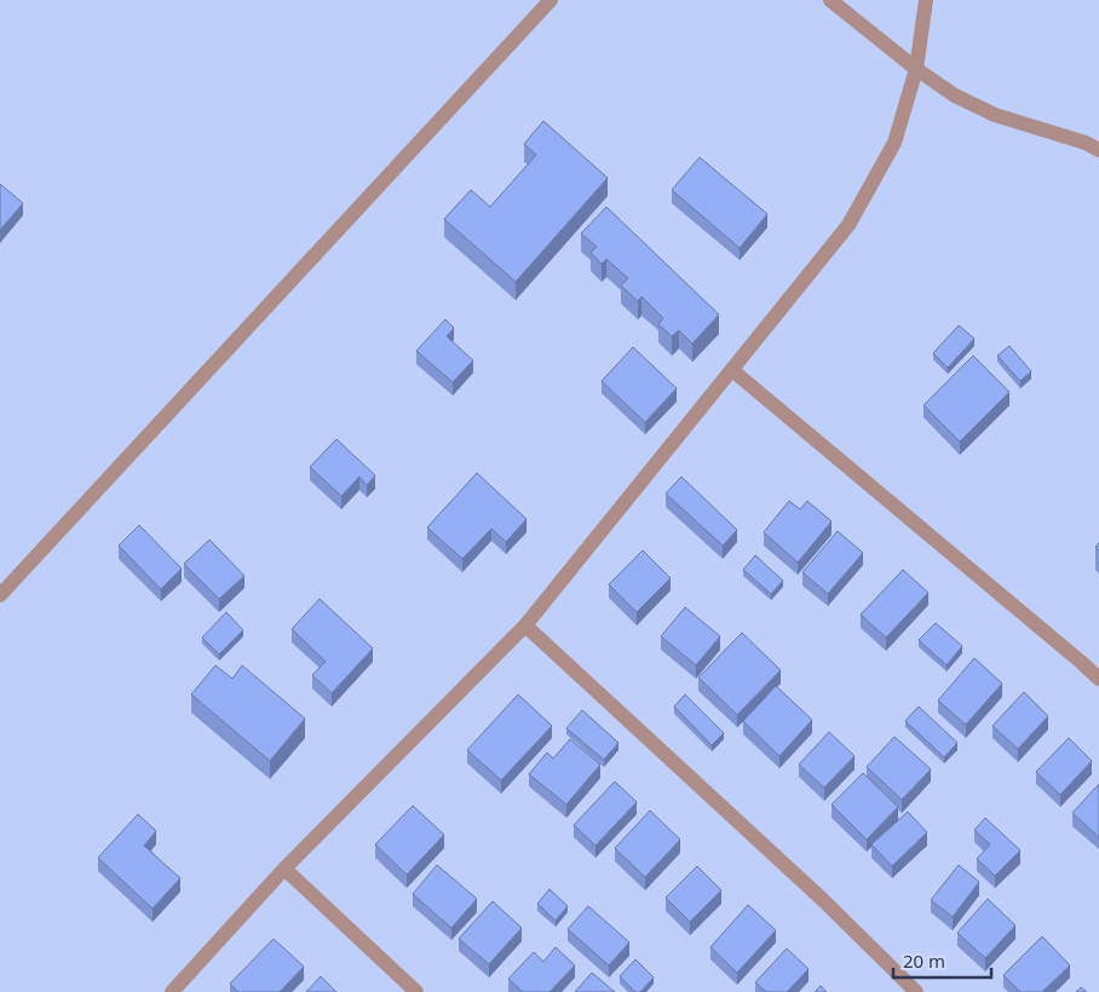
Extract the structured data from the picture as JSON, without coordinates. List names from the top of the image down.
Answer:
{
  "scale_bar": "20 m"
}
